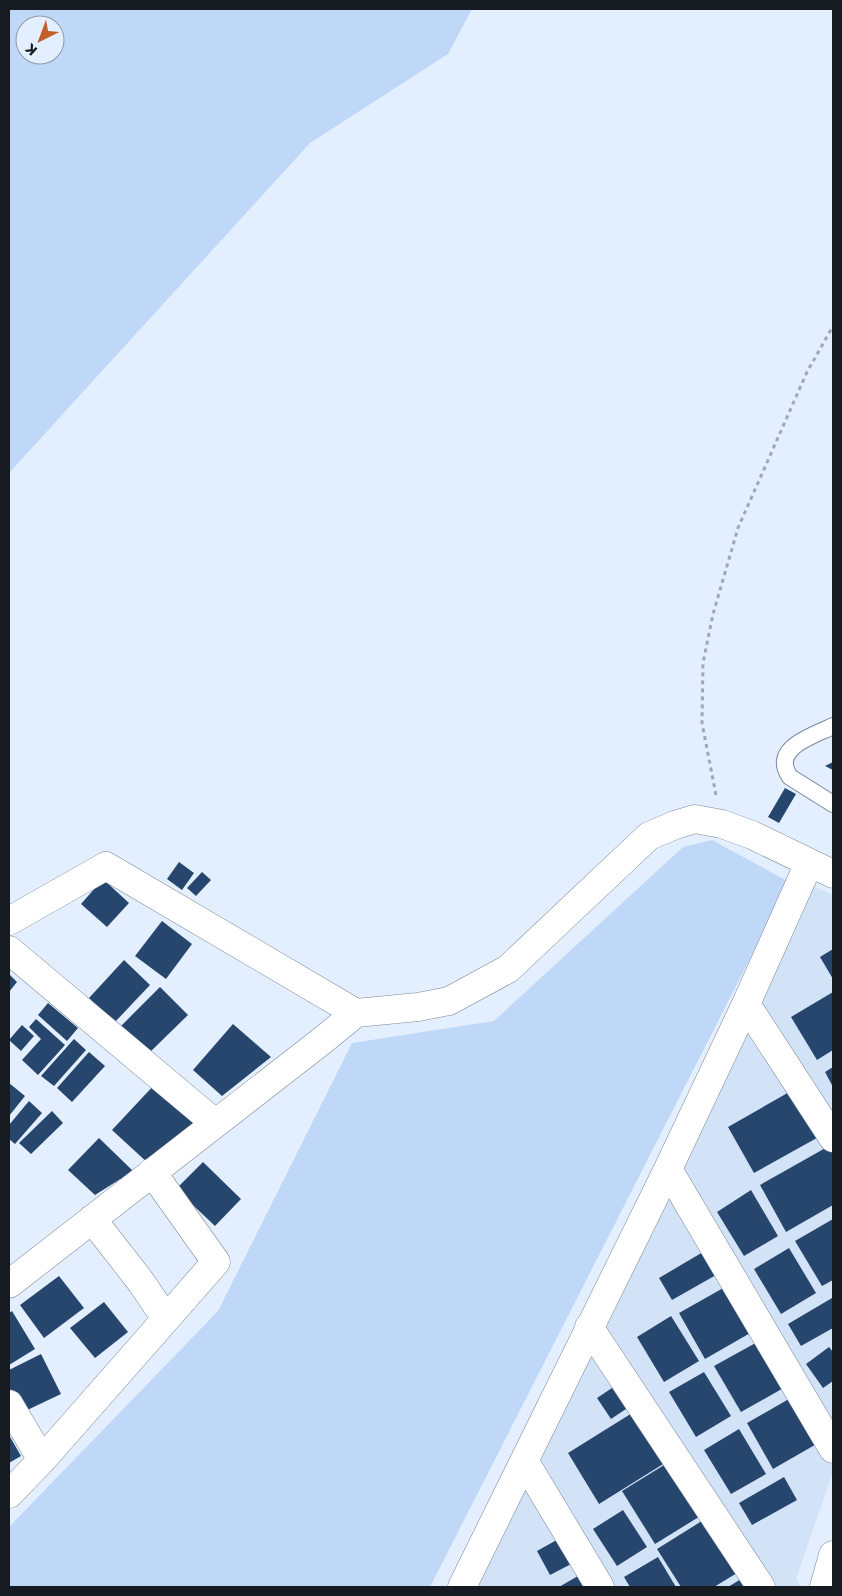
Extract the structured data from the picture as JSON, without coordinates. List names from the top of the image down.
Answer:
{
  "north": "bottom left"
}
